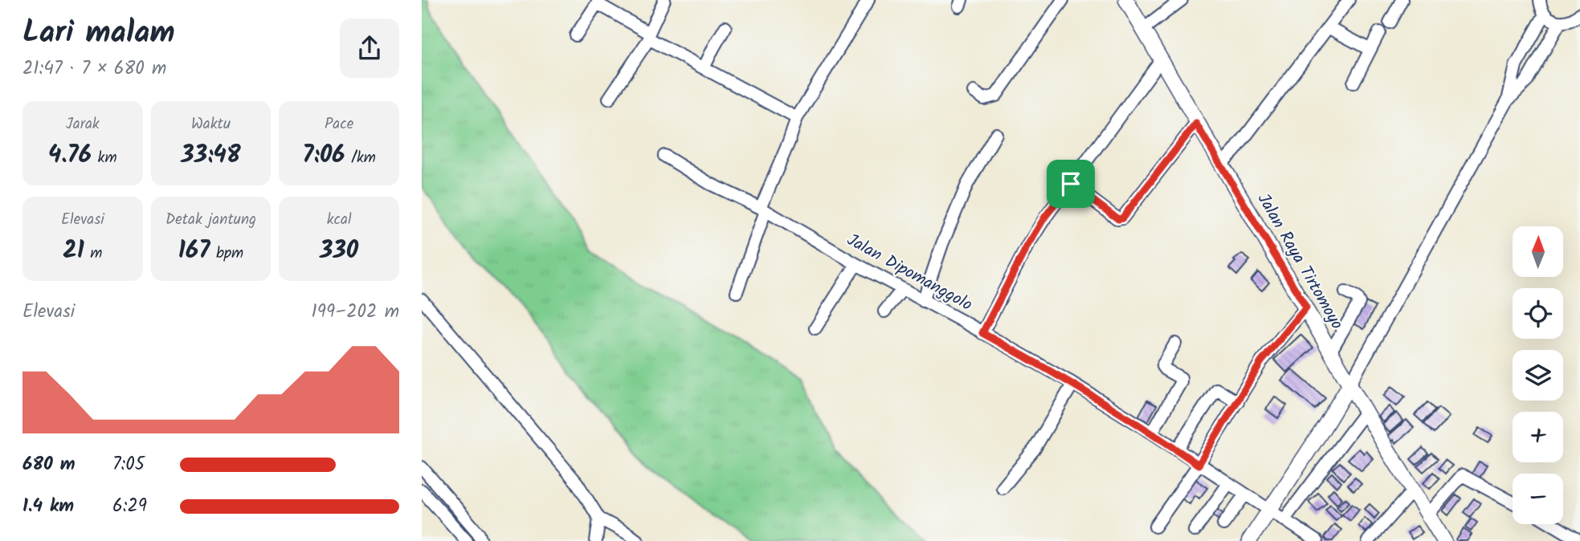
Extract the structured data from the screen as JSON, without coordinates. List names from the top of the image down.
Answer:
{
  "streets": {
    "street": ["Jalan Raya Tirtomoyo", "Jalan Dipomanggolo"]
  },
  "north": "top",
  "page": {
    "heading": ["Lari malam", "21:47 · 7 × 680 m"],
    "stats": [
      ["Jarak", "4.76 km"],
      ["Waktu", "33:48"],
      ["Pace", "7:06 /km"],
      ["Elevasi", "21 m"],
      ["Detak jantung", "167 bpm"],
      ["kcal", "330"]
    ],
    "map_buttons": ["+", "−"],
    "chart": ["Elevasi", "199–202 m"],
    "list": [
      {
        "name": "680 m",
        "note": "7:05"
      },
      {
        "name": "1.4 km",
        "note": "6:29"
      }
    ]
  }
}
